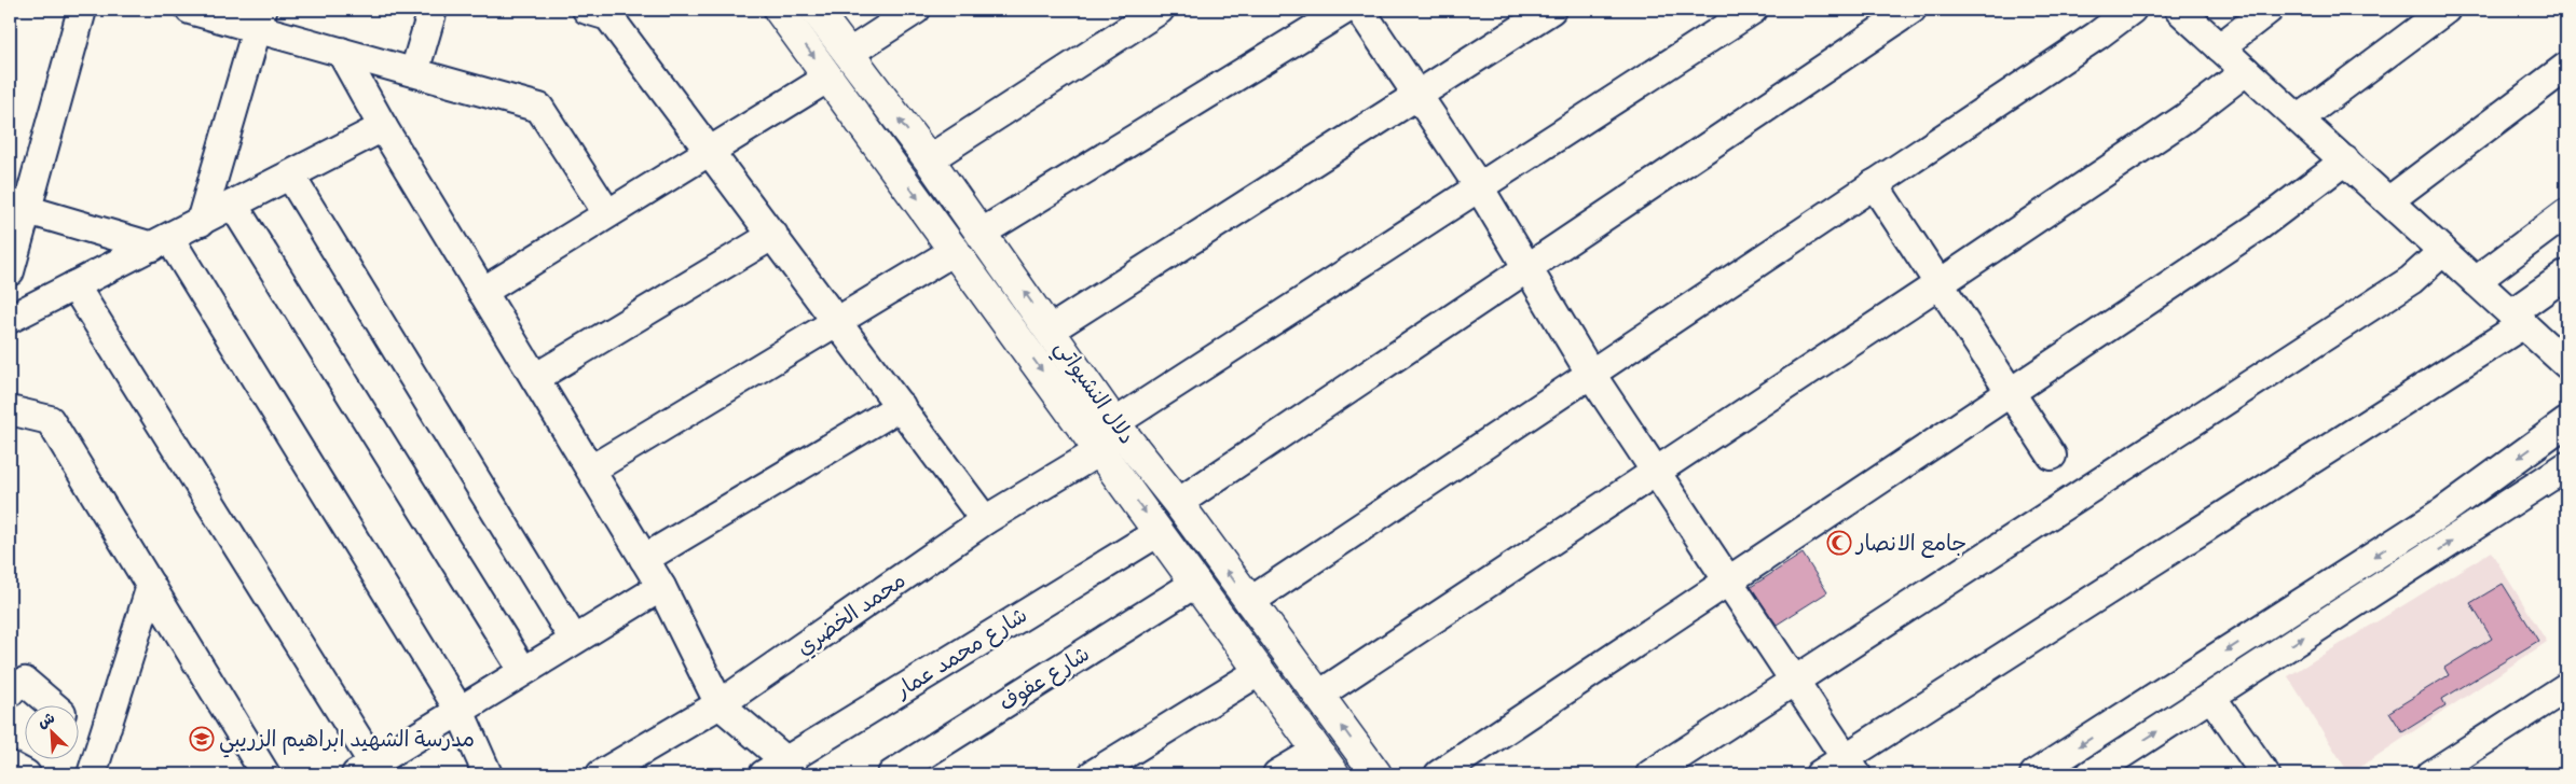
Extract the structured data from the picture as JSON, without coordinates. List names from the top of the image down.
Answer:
{
  "streets": {
    "main road": ["دلال النشيواتي"],
    "street": ["محمد الخضري", "شارع محمد عمار", "شارع عفوف"]
  },
  "crossings": [
    ["دلال النشيواتي", "محمد الخضري"],
    ["دلال النشيواتي", "شارع محمد عمار"],
    ["دلال النشيواتي", "شارع عفوف"]
  ],
  "places": {
    "mosque": ["جامع الانصار"],
    "school or university": ["مدرسة الشهيد ابراهيم الزريبي"]
  },
  "north": "top left"
}
